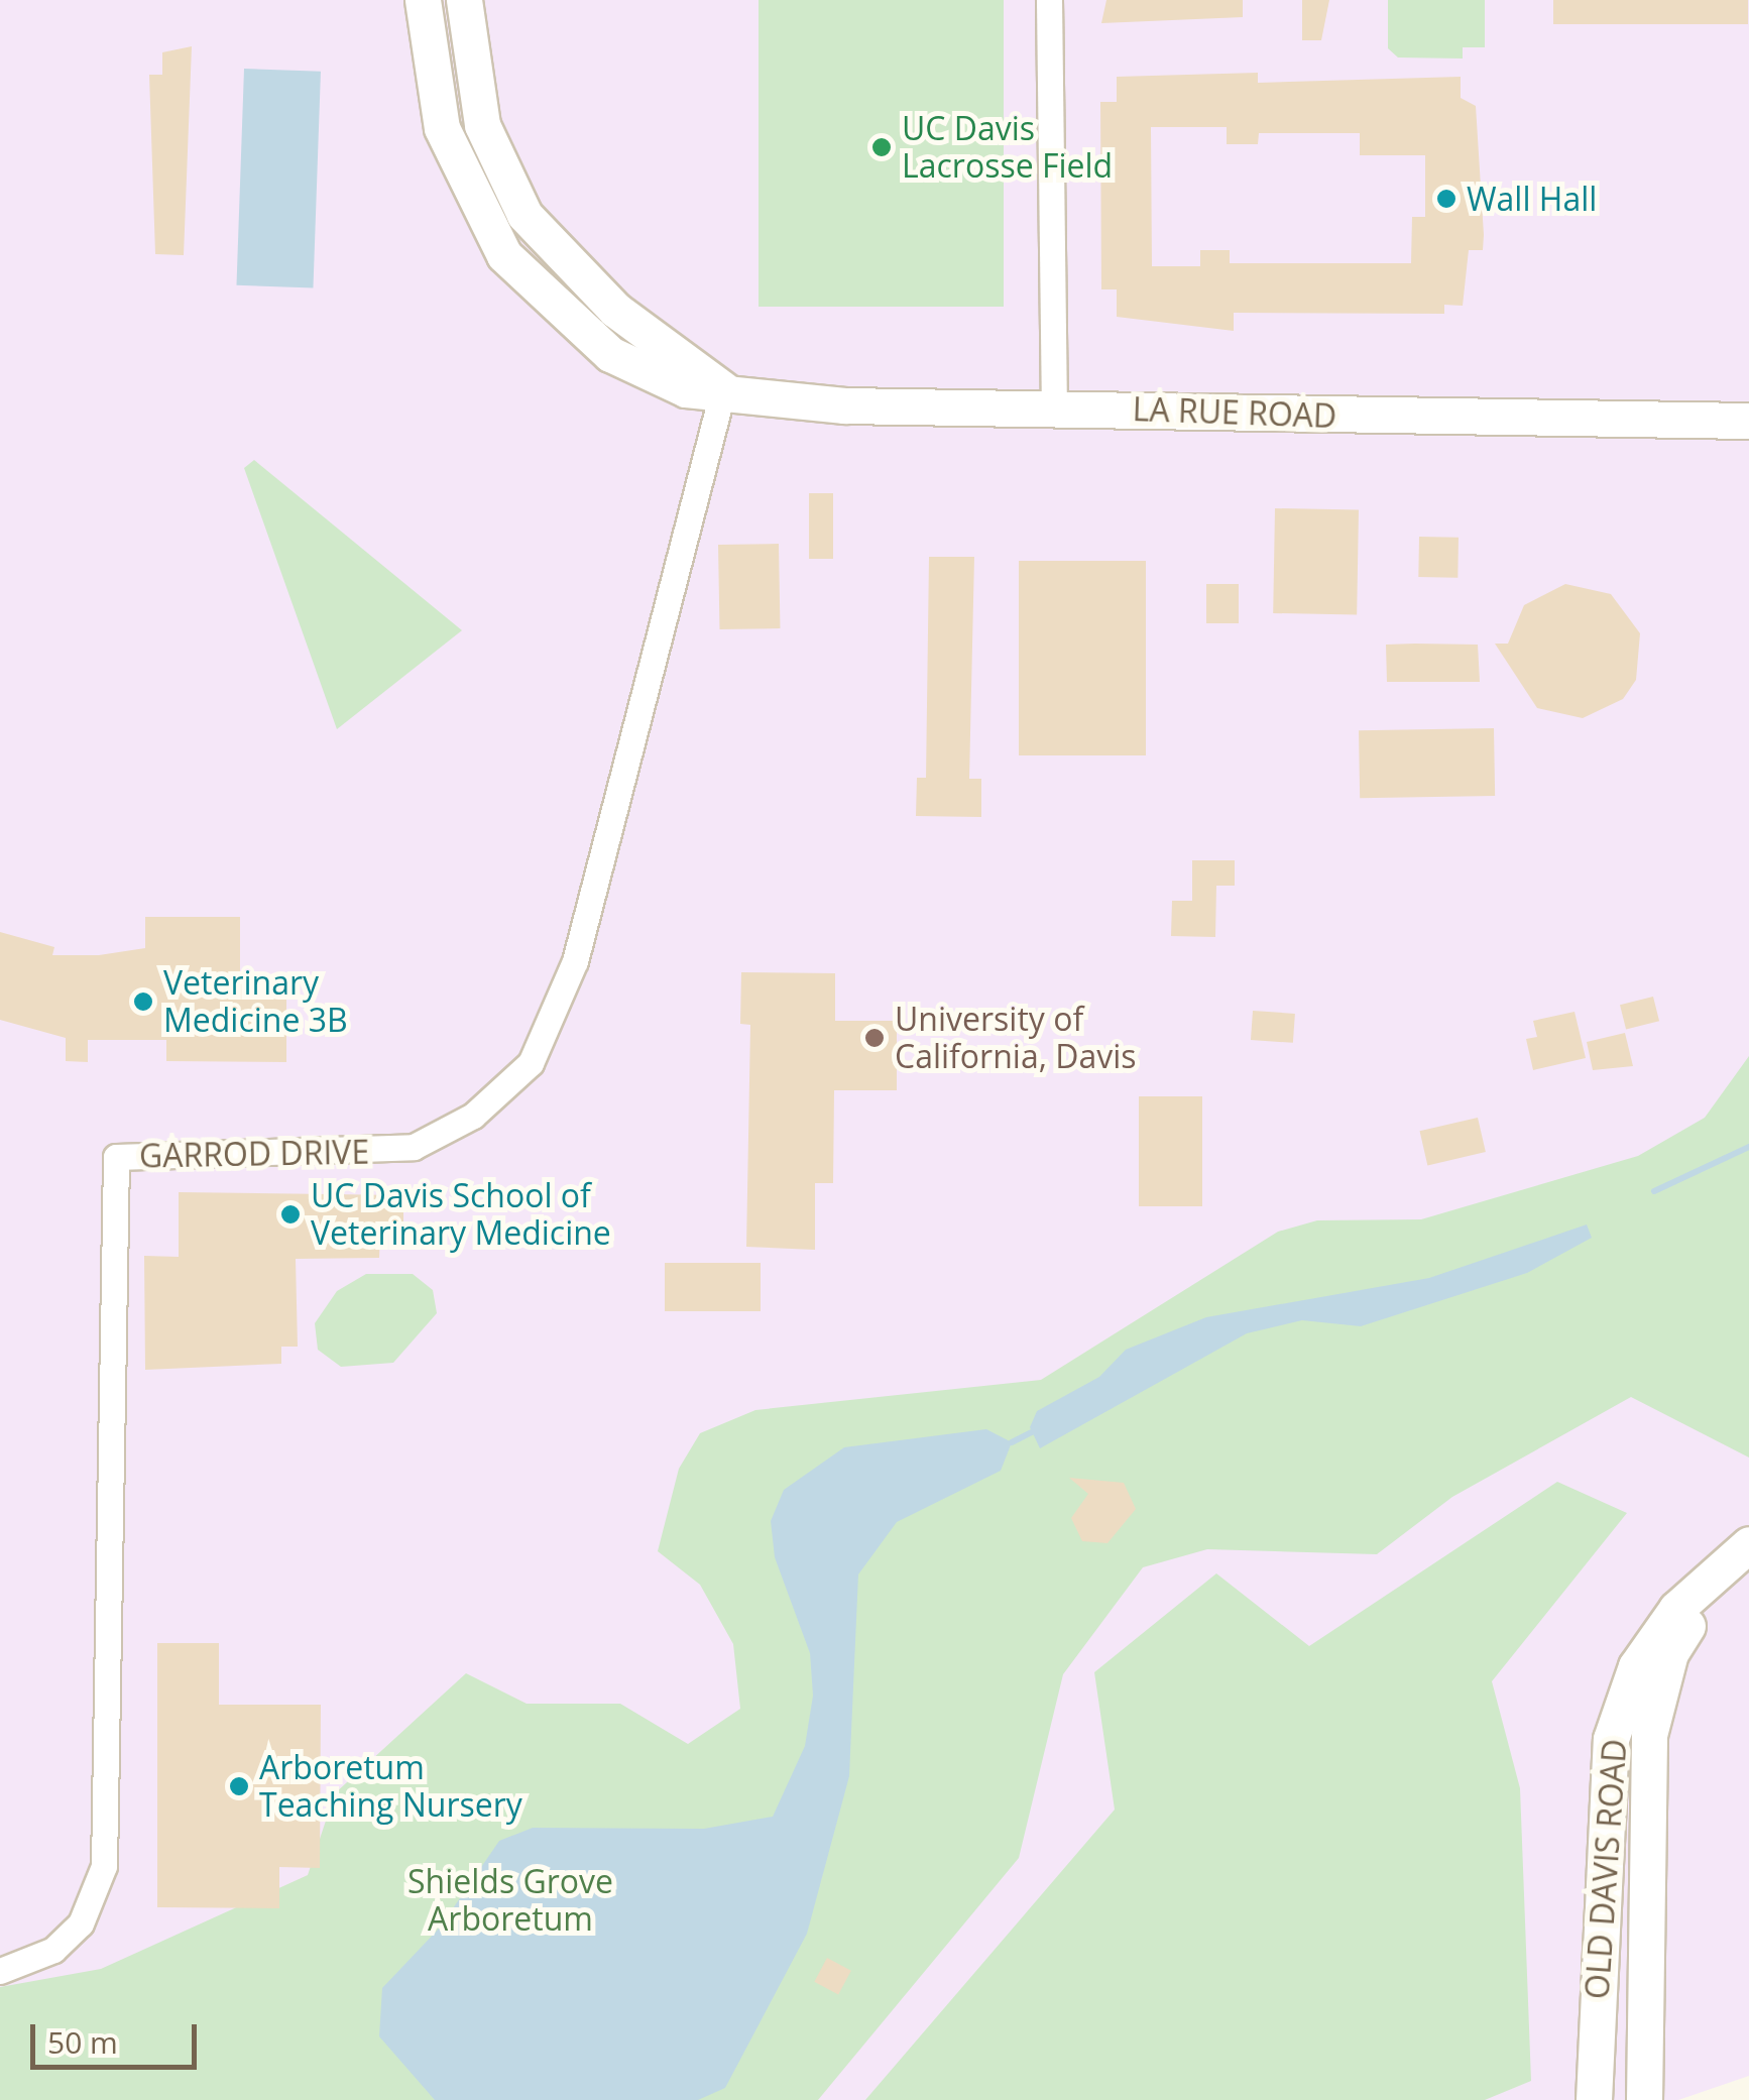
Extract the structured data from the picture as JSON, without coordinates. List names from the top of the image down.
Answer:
{
  "streets": {
    "street": ["LA RUE ROAD", "GARROD DRIVE", "OLD DAVIS ROAD"]
  },
  "crossings": [
    ["LA RUE ROAD", "GARROD DRIVE"]
  ],
  "parks": ["Shields Grove Arboretum"],
  "places": [
    "UC Davis Lacrosse Field",
    "Wall Hall",
    "Veterinary Medicine 3B",
    "University of California, Davis",
    "UC Davis School of Veterinary Medicine",
    "Arboretum Teaching Nursery"
  ],
  "scale_bar": "50 m"
}
